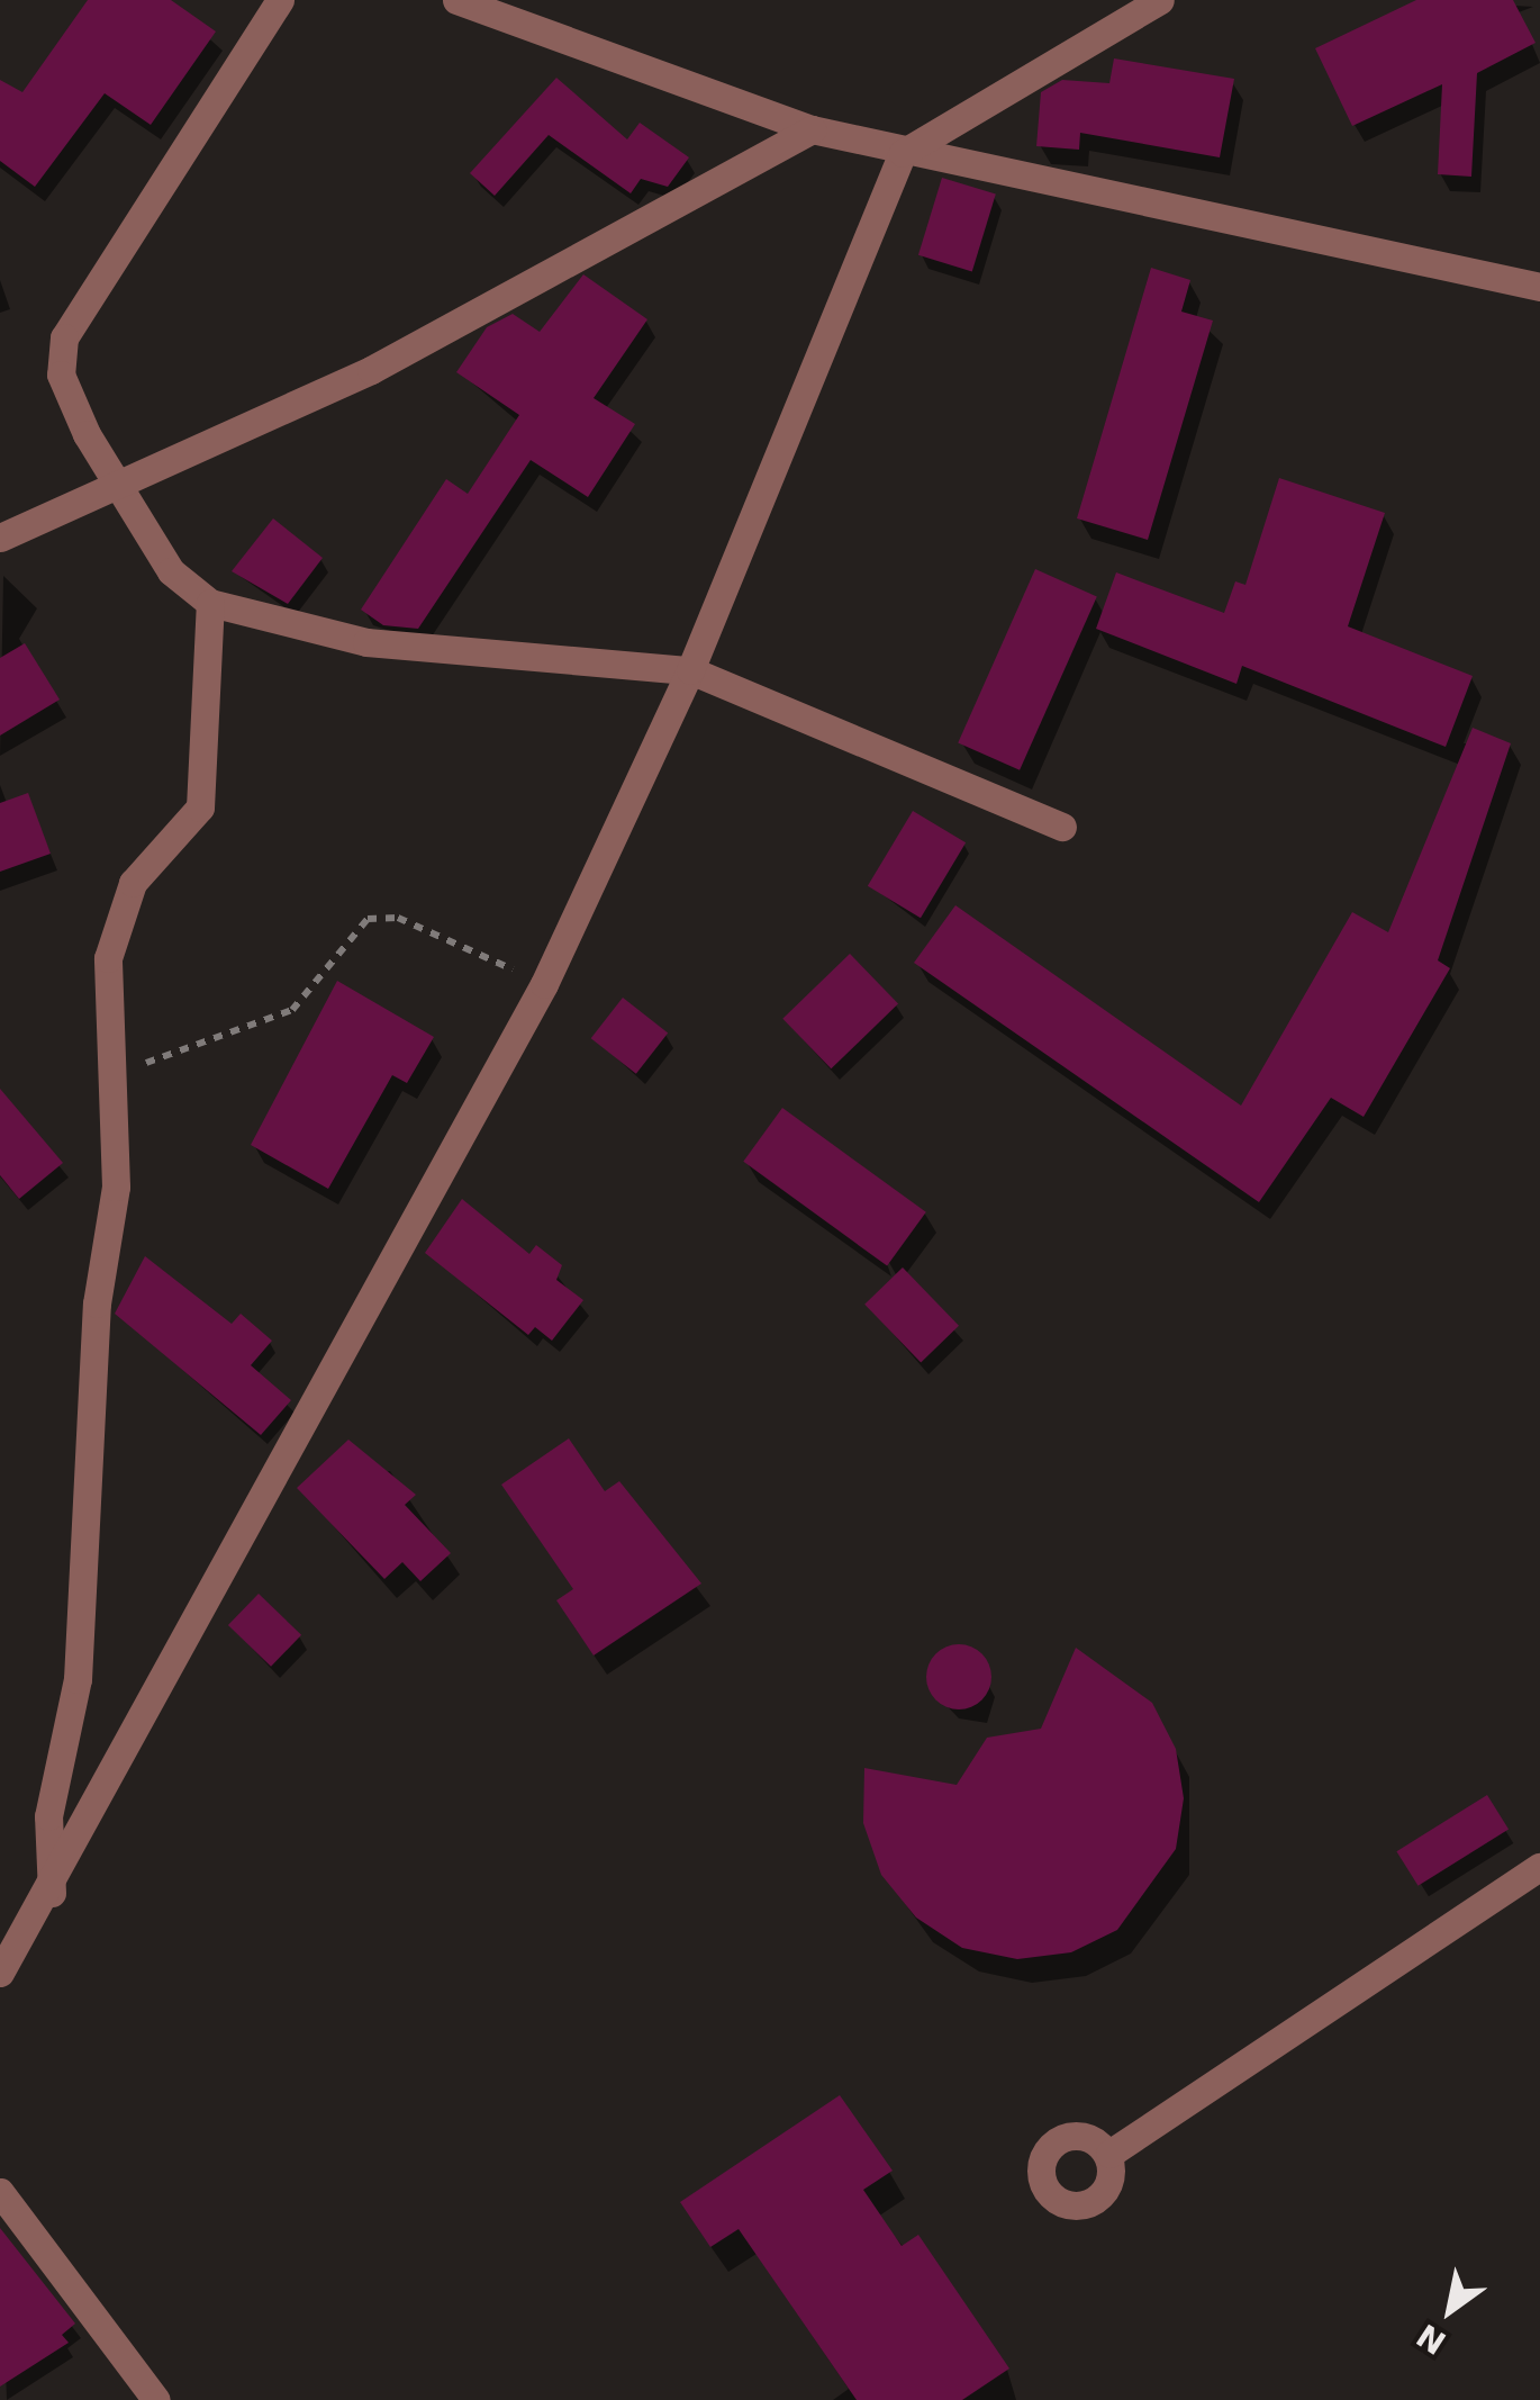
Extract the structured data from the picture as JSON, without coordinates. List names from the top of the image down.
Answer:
{
  "north": "bottom left"
}
